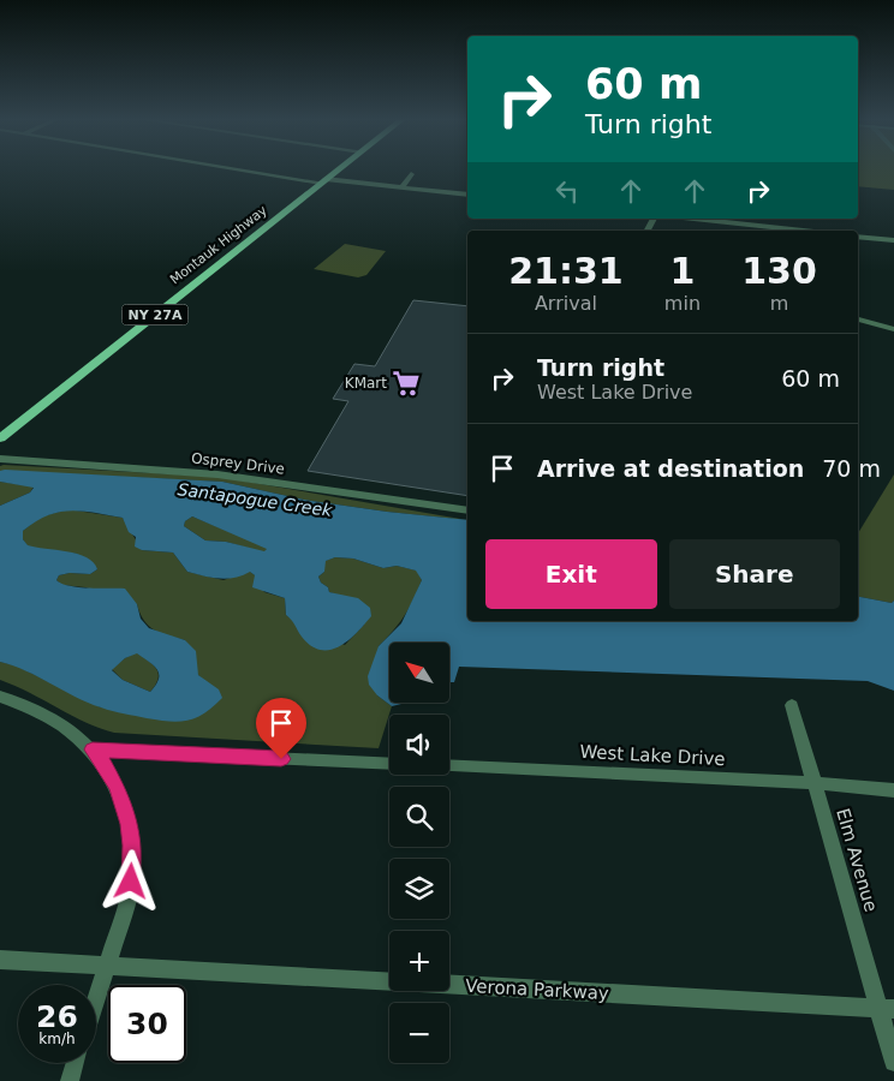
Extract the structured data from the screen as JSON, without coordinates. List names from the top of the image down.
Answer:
{
  "streets": {
    "main road": ["Montauk Highway", "NY 27A"],
    "street": [
      "Osprey Drive",
      "West Lake Drive",
      "Elm Avenue",
      "Verona Parkway"
    ]
  },
  "crossings": [
    ["West Lake Drive", "Elm Avenue"],
    ["Elm Avenue", "Verona Parkway"]
  ],
  "water": ["Santapogue Creek"],
  "places": {
    "supermarket": ["KMart"]
  },
  "north": "top left",
  "page": {
    "turn": ["60 m", "Turn right"],
    "eta": [
      "21:31",
      "Arrival",
      "1",
      "min",
      "130",
      "m"
    ],
    "list": [
      {
        "name": "Turn right",
        "note": "West Lake Drive",
        "value": "60 m"
      },
      {
        "name": "Arrive at destination",
        "value": "70 m"
      }
    ],
    "buttons": ["Exit", "Share"],
    "map_buttons": ["+", "−"],
    "speed": "26 km/h",
    "limit": "30"
  }
}
